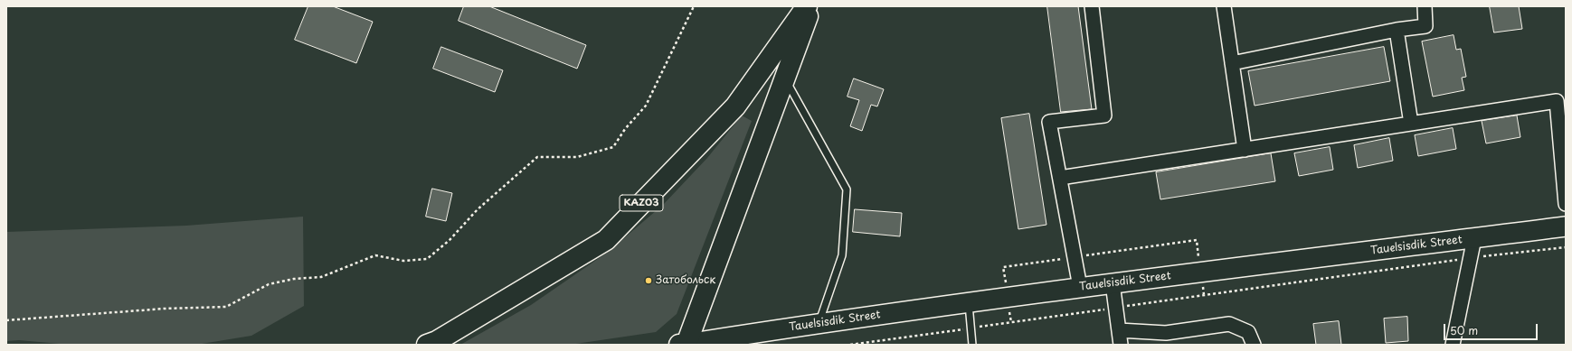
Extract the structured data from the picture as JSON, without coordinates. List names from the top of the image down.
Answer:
{
  "streets": {
    "highway": ["KАZ03"],
    "street": ["Tauelsisdik Street"]
  },
  "places": ["Затобольск"],
  "scale_bar": "50 m"
}
